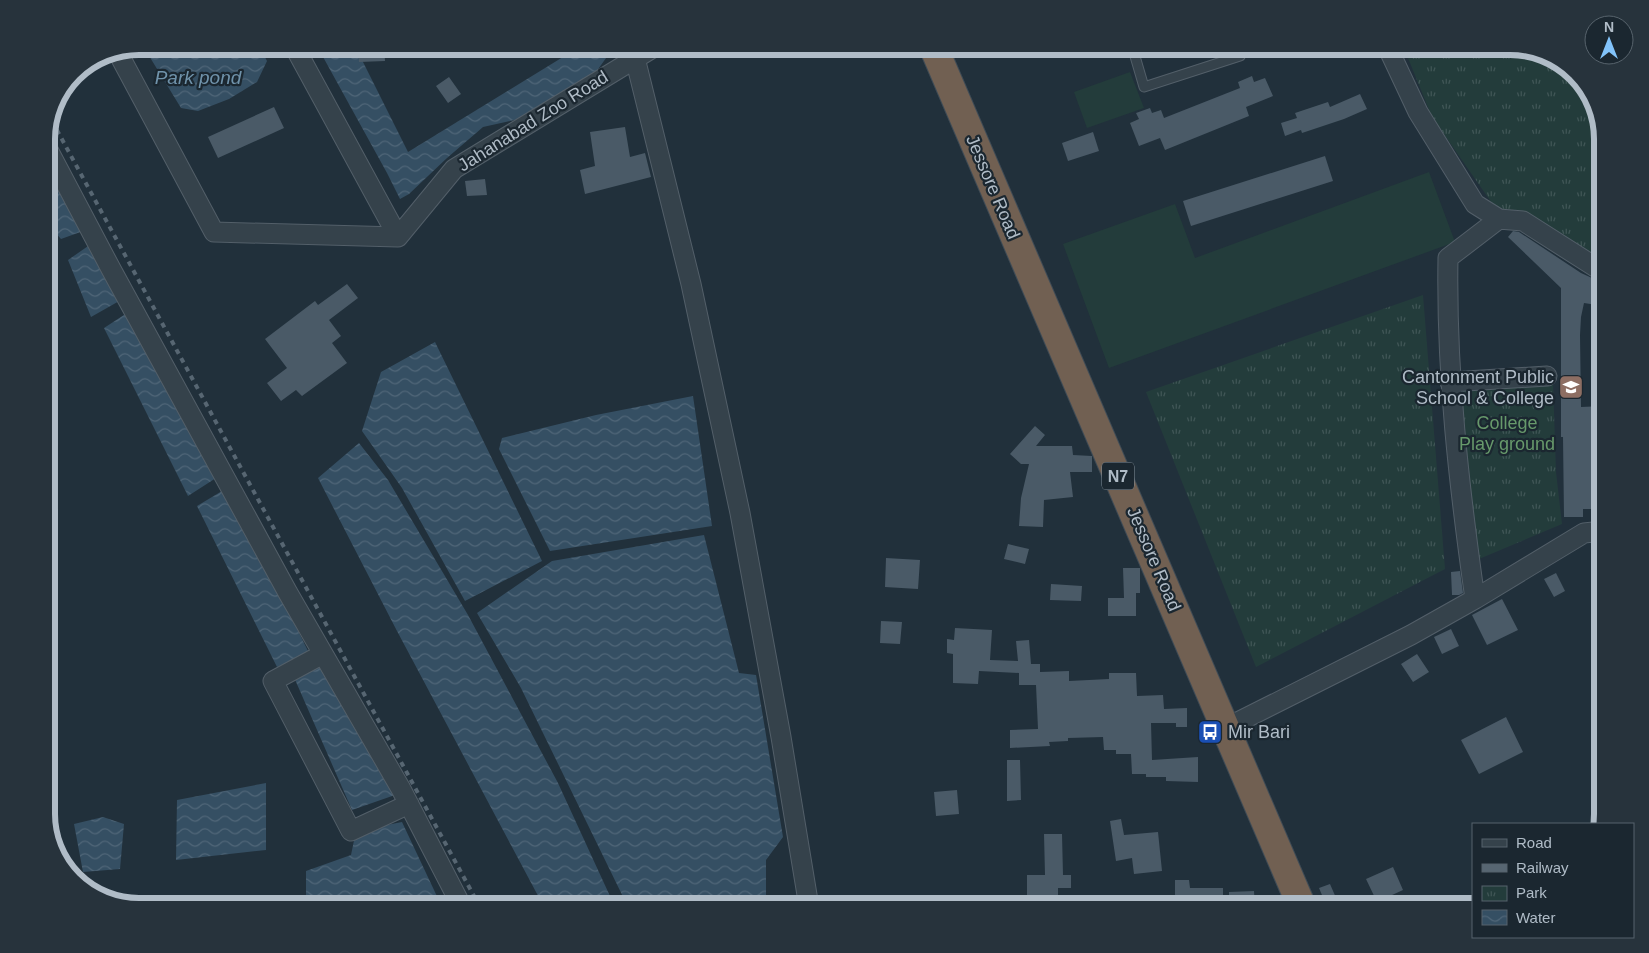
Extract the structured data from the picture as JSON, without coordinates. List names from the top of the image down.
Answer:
{
  "streets": {
    "highway": ["Jessore Road", "N7"],
    "street": ["Jahanabad Zoo Road"]
  },
  "water": ["Park pond"],
  "parks": ["College Play ground"],
  "places": {
    "school or university": ["Cantonment Public School & College"],
    "bus stop": ["Mir Bari"]
  },
  "legend": [
    "Road",
    "Railway",
    "Park",
    "Water"
  ],
  "north": "top"
}
